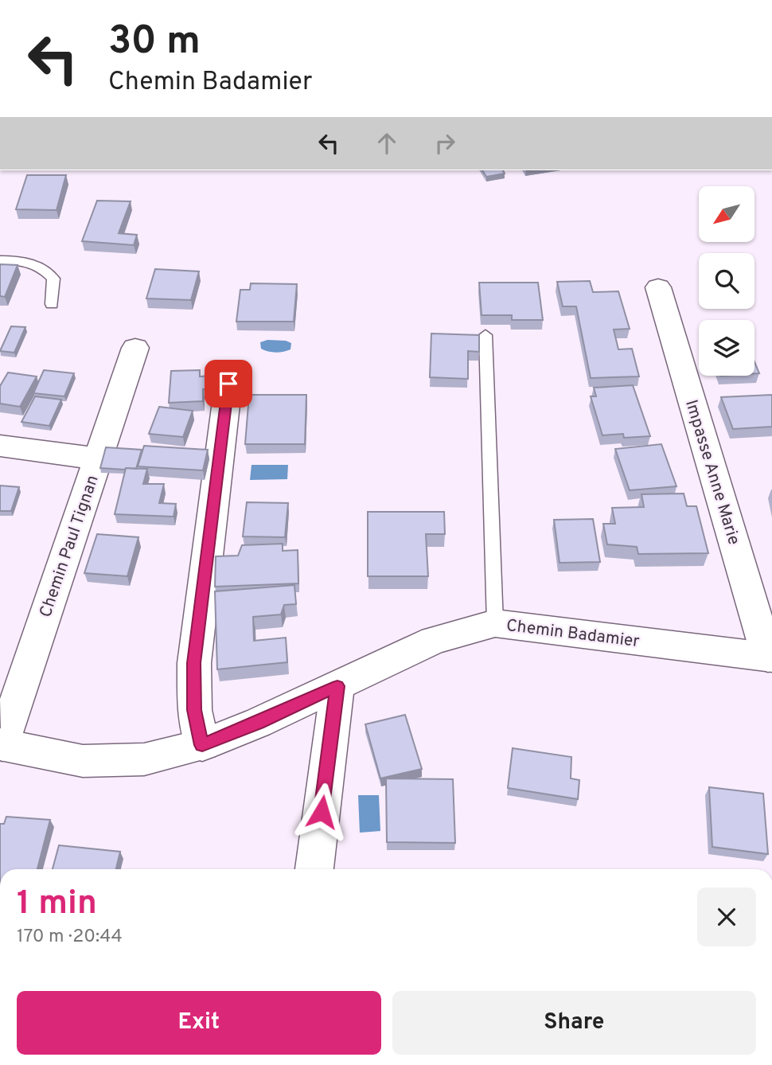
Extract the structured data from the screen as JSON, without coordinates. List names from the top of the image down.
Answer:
{
  "streets": {
    "street": ["Impasse Anne Marie", "Chemin Paul Tignan", "Chemin Badamier"]
  },
  "crossings": [
    ["Impasse Anne Marie", "Chemin Badamier"],
    ["Chemin Paul Tignan", "Chemin Badamier"]
  ],
  "north": "bottom left",
  "page": {
    "turn": ["30 m", "Chemin Badamier"],
    "heading": ["1 min", "170 m · 20:44"],
    "buttons": ["Exit", "Share"]
  }
}
